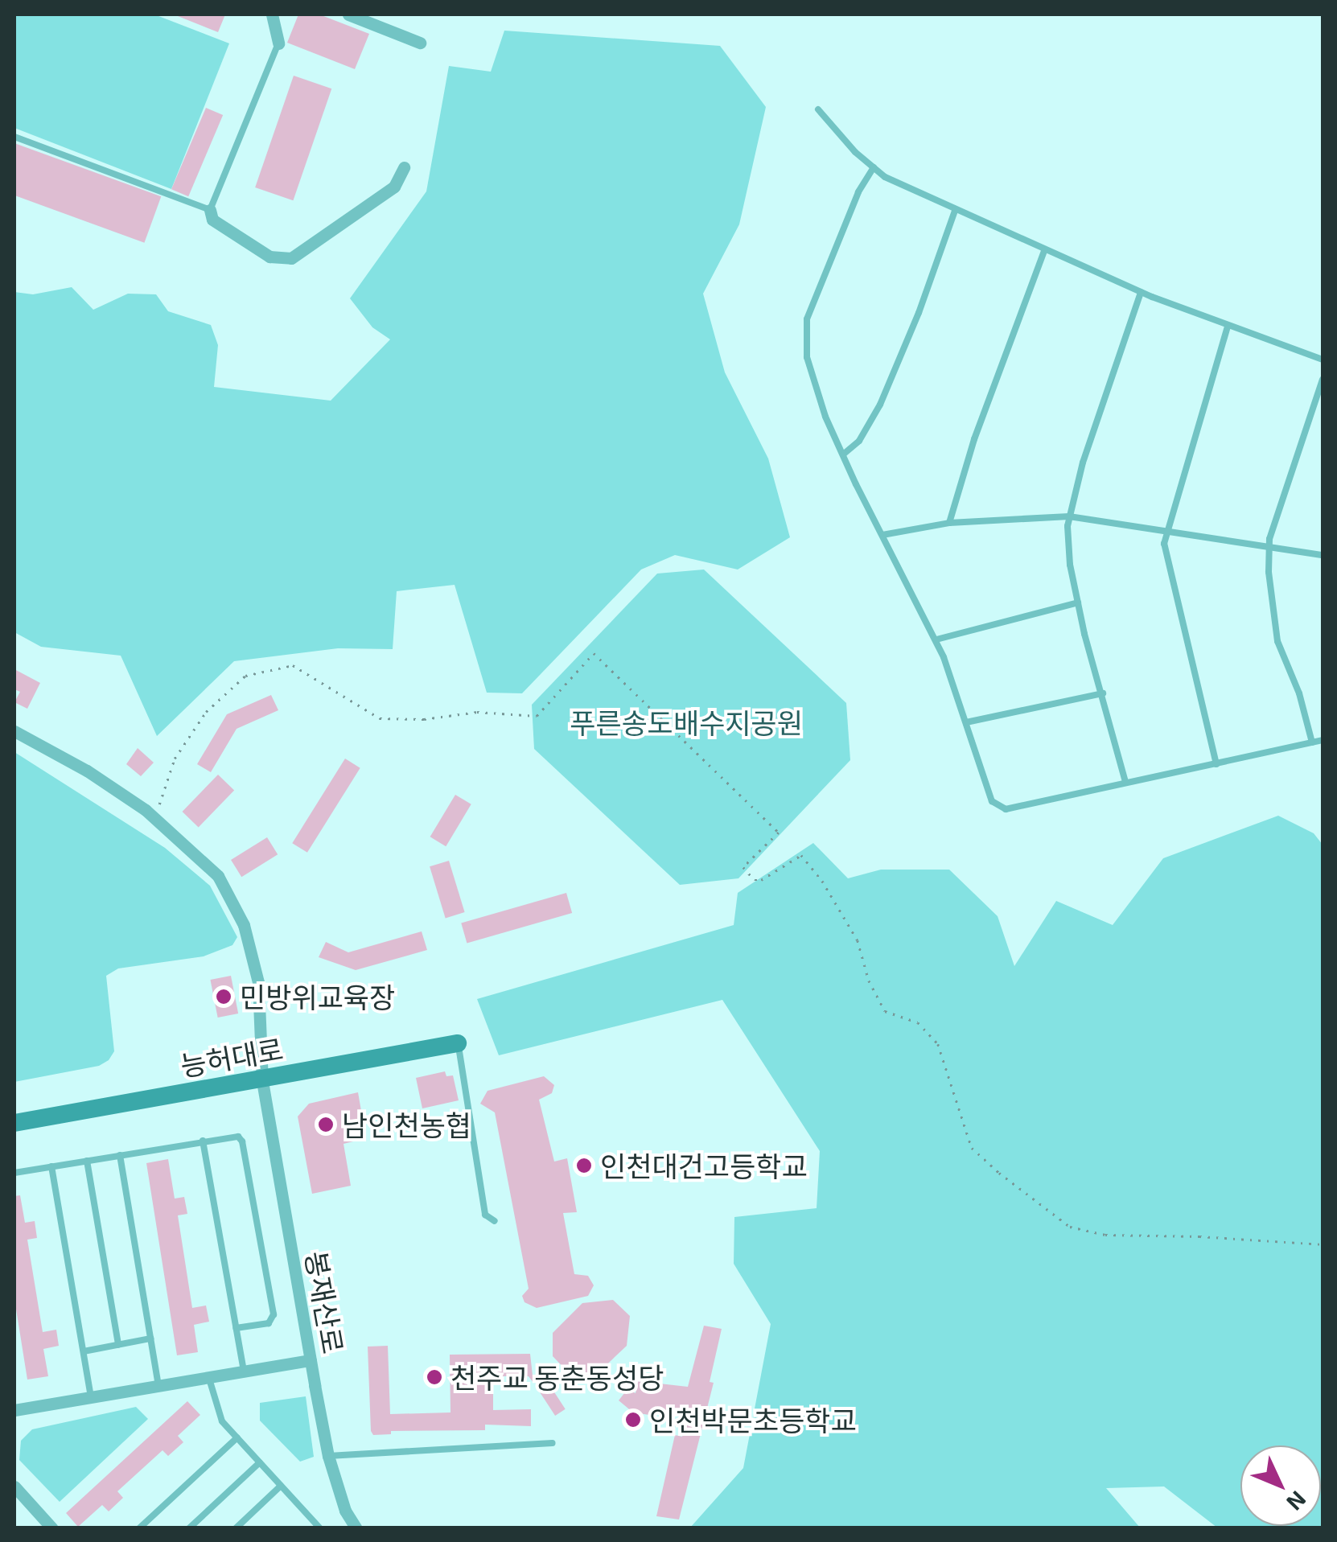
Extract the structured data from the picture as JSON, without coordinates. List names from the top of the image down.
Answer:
{
  "streets": {
    "main road": ["능허대로"],
    "street": ["봉재산로"]
  },
  "crossings": [
    ["능허대로", "봉재산로"]
  ],
  "parks": ["푸른송도배수지공원"],
  "places": [
    "민방위교육장",
    "남인천농협",
    "인천대건고등학교",
    "천주교 동춘동성당",
    "인천박문초등학교"
  ],
  "north": "bottom right"
}
